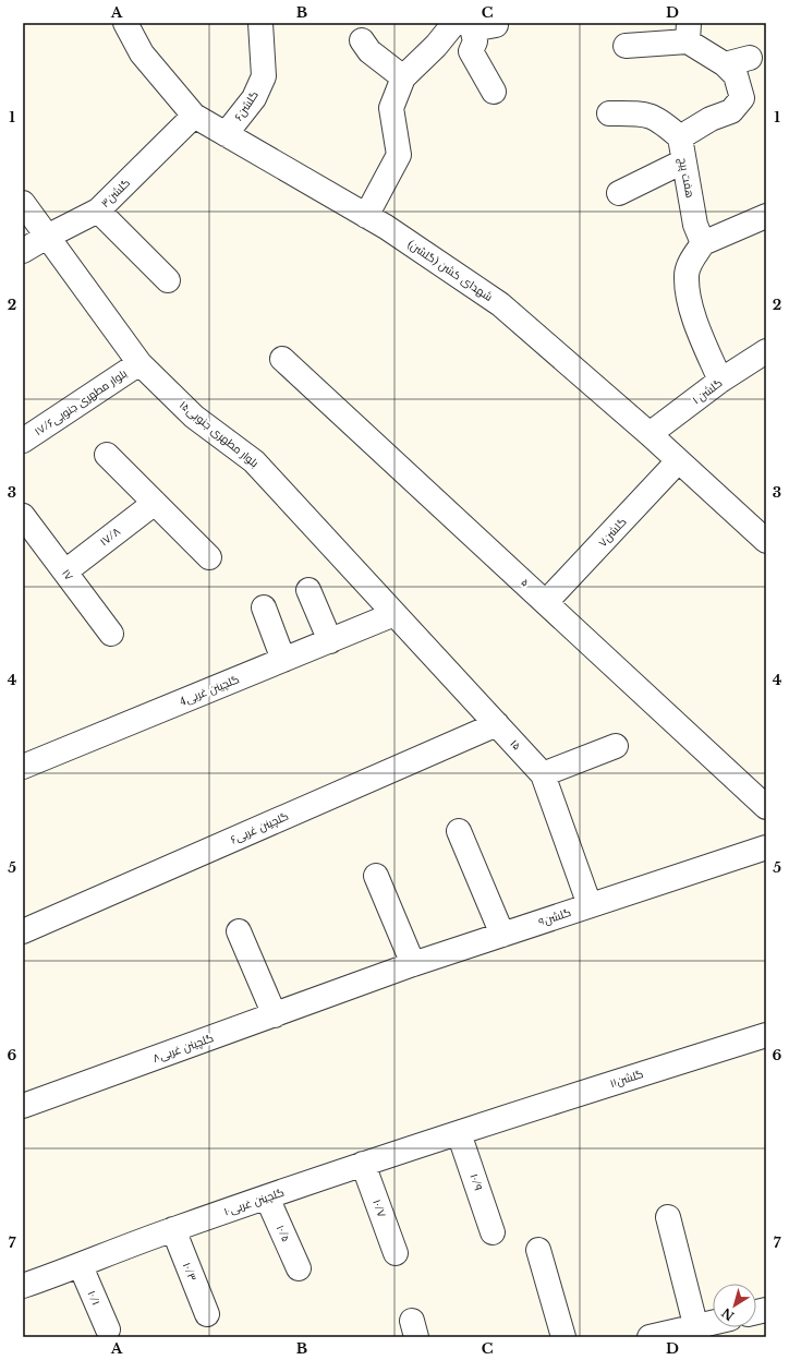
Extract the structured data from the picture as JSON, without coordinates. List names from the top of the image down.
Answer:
{
  "streets": {
    "street": [
      "گلشن۶",
      "هفت پیچ",
      "گلشن۳",
      "شهدای کشن (گلشن)",
      "گلشن۱۰",
      "بلوار مطهری جنوبی۱۷/۶",
      "بلوار مطهری جنوبی۱۵",
      "گلشن۷",
      "۱۷/۸",
      "۱۷",
      "۵",
      "4گلچینن غربی",
      "۱۵",
      "گلچینن غربی۶",
      "گلشن۹",
      "گلچینن غربی۸",
      "گلشن۱۱",
      "۱۰/۹",
      "گلچینن غربی۱۰",
      "۱۰/۷",
      "۱۰/۵",
      "۱۰/۳",
      "۱۰/۱"
    ]
  },
  "crossings": [
    ["گلشن۶", "شهدای کشن (گلشن)"],
    ["گلشن۳", "شهدای کشن (گلشن)"],
    ["گلشن۳", "بلوار مطهری جنوبی۱۵"],
    ["شهدای کشن (گلشن)", "گلشن۱۰"],
    ["شهدای کشن (گلشن)", "گلشن۷"],
    ["بلوار مطهری جنوبی۱۷/۶", "بلوار مطهری جنوبی۱۵"],
    ["بلوار مطهری جنوبی۱۵", "4گلچینن غربی"],
    ["بلوار مطهری جنوبی۱۵", "۱۵"],
    ["گلشن۷", "۵"],
    ["۱۷/۸", "۱۷"],
    ["4گلچینن غربی", "۱۵"],
    ["۱۵", "گلچینن غربی۶"],
    ["۱۵", "گلشن۹"],
    ["گلشن۹", "گلچینن غربی۸"],
    ["گلشن۱۱", "گلچینن غربی۱۰"],
    ["۱۰/۹", "گلچینن غربی۱۰"],
    ["گلچینن غربی۱۰", "۱۰/۷"],
    ["گلچینن غربی۱۰", "۱۰/۵"],
    ["گلچینن غربی۱۰", "۱۰/۳"],
    ["گلچینن غربی۱۰", "۱۰/۱"]
  ],
  "north": "bottom left",
  "grid": {
    "columns": [
      "A",
      "B",
      "C",
      "D"
    ],
    "rows": [
      "1",
      "2",
      "3",
      "4",
      "5",
      "6",
      "7"
    ]
  }
}
